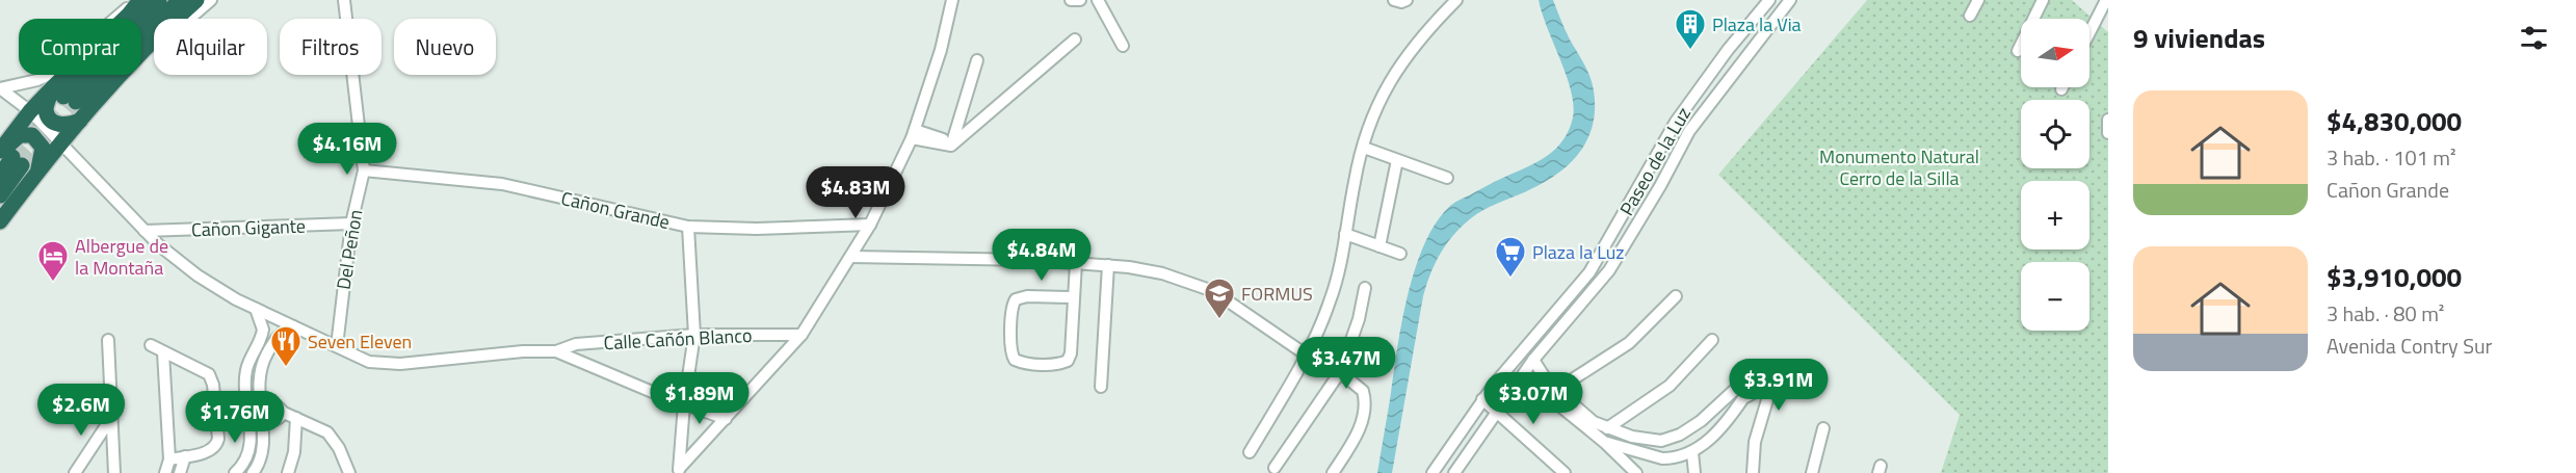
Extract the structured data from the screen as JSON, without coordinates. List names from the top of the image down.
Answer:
{
  "streets": {
    "street": [
      "Paseo de la Luz",
      "Cañon Grande",
      "Cañon Gigante",
      "Del Peñon",
      "Calle Cañón Blanco"
    ]
  },
  "crossings": [
    ["Cañon Grande", "Del Peñon"],
    ["Cañon Gigante", "Del Peñon"]
  ],
  "parks": ["Monumento Natural Cerro de la Silla"],
  "places": {
    "building": ["Plaza la Via"],
    "supermarket": ["Plaza la Luz"],
    "hotel": ["Albergue de la Montaña"],
    "school or university": ["FORMUS"],
    "restaurant": ["Seven Eleven"]
  },
  "north": "right",
  "page": {
    "heading": "9 viviendas",
    "map_buttons": ["+", "−"],
    "chip": [
      "Comprar",
      "Alquilar",
      "Filtros",
      "Nuevo"
    ],
    "list": [
      {
        "name": "$4,830,000",
        "note": "3 hab. · 101 m² · Cañon Grande"
      },
      {
        "name": "$3,910,000",
        "note": "3 hab. · 80 m² · Avenida Contry Sur"
      }
    ],
    "price": [
      "$4.16M",
      "$4.83M",
      "$4.84M",
      "$3.47M",
      "$3.91M",
      "$1.89M",
      "$3.07M",
      "$2.6M",
      "$1.76M"
    ]
  }
}
